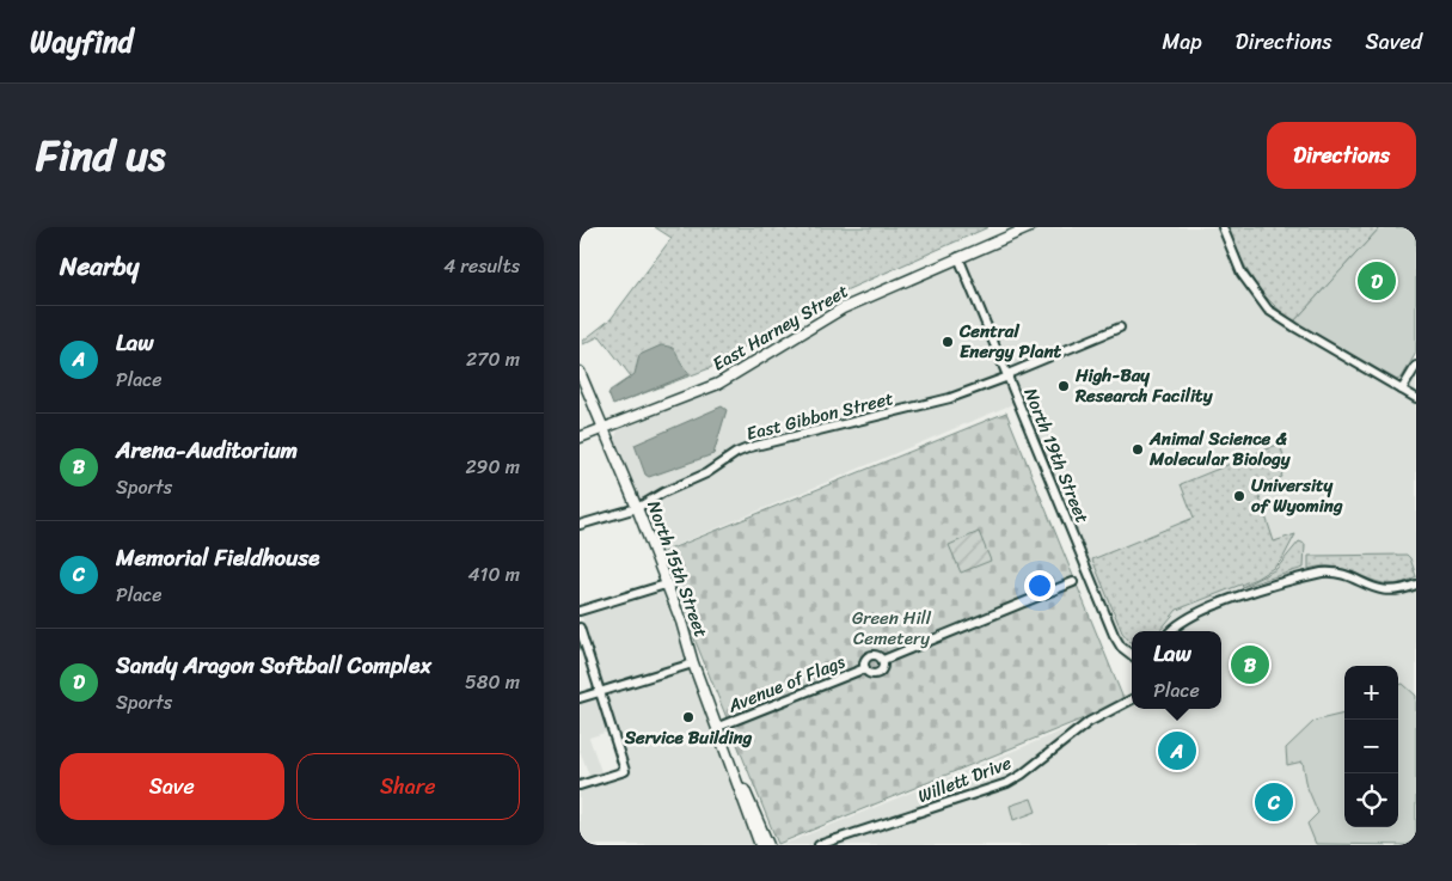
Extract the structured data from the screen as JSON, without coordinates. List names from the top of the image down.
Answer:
{
  "streets": {
    "main road": ["East Harney Street", "North 15th Street"],
    "street": [
      "East Gibbon Street",
      "North 19th Street",
      "Avenue of Flags",
      "Willett Drive"
    ]
  },
  "crossings": [
    ["East Harney Street", "North 19th Street"],
    ["East Harney Street", "North 15th Street"],
    ["East Gibbon Street", "North 19th Street"],
    ["East Gibbon Street", "North 15th Street"],
    ["North 15th Street", "Avenue of Flags"]
  ],
  "parks": ["Green Hill Cemetery"],
  "places": [
    "Central Energy Plant",
    "High-Bay Research Facility",
    "Animal Science & Molecular Biology",
    "University of Wyoming",
    "Service Building"
  ],
  "page": {
    "header": "Wayfind",
    "nav": ["Map", "Directions", "Saved"],
    "title": "Find us",
    "buttons": [
      "Directions",
      ["Save", "Share"]
    ],
    "heading": ["Nearby", "4 results"],
    "pins": [
      "D",
      "B",
      "A",
      "C"
    ],
    "list": [
      {
        "mark": "A",
        "name": "Law",
        "note": "Place",
        "value": "270 m"
      },
      {
        "mark": "B",
        "name": "Arena-Auditorium",
        "note": "Sports",
        "value": "290 m"
      },
      {
        "mark": "C",
        "name": "Memorial Fieldhouse",
        "note": "Place",
        "value": "410 m"
      },
      {
        "mark": "D",
        "name": "Sandy Aragon Softball Complex",
        "note": "Sports",
        "value": "580 m"
      }
    ],
    "popup": ["Law", "Place"],
    "map_buttons": ["+", "−"]
  }
}
